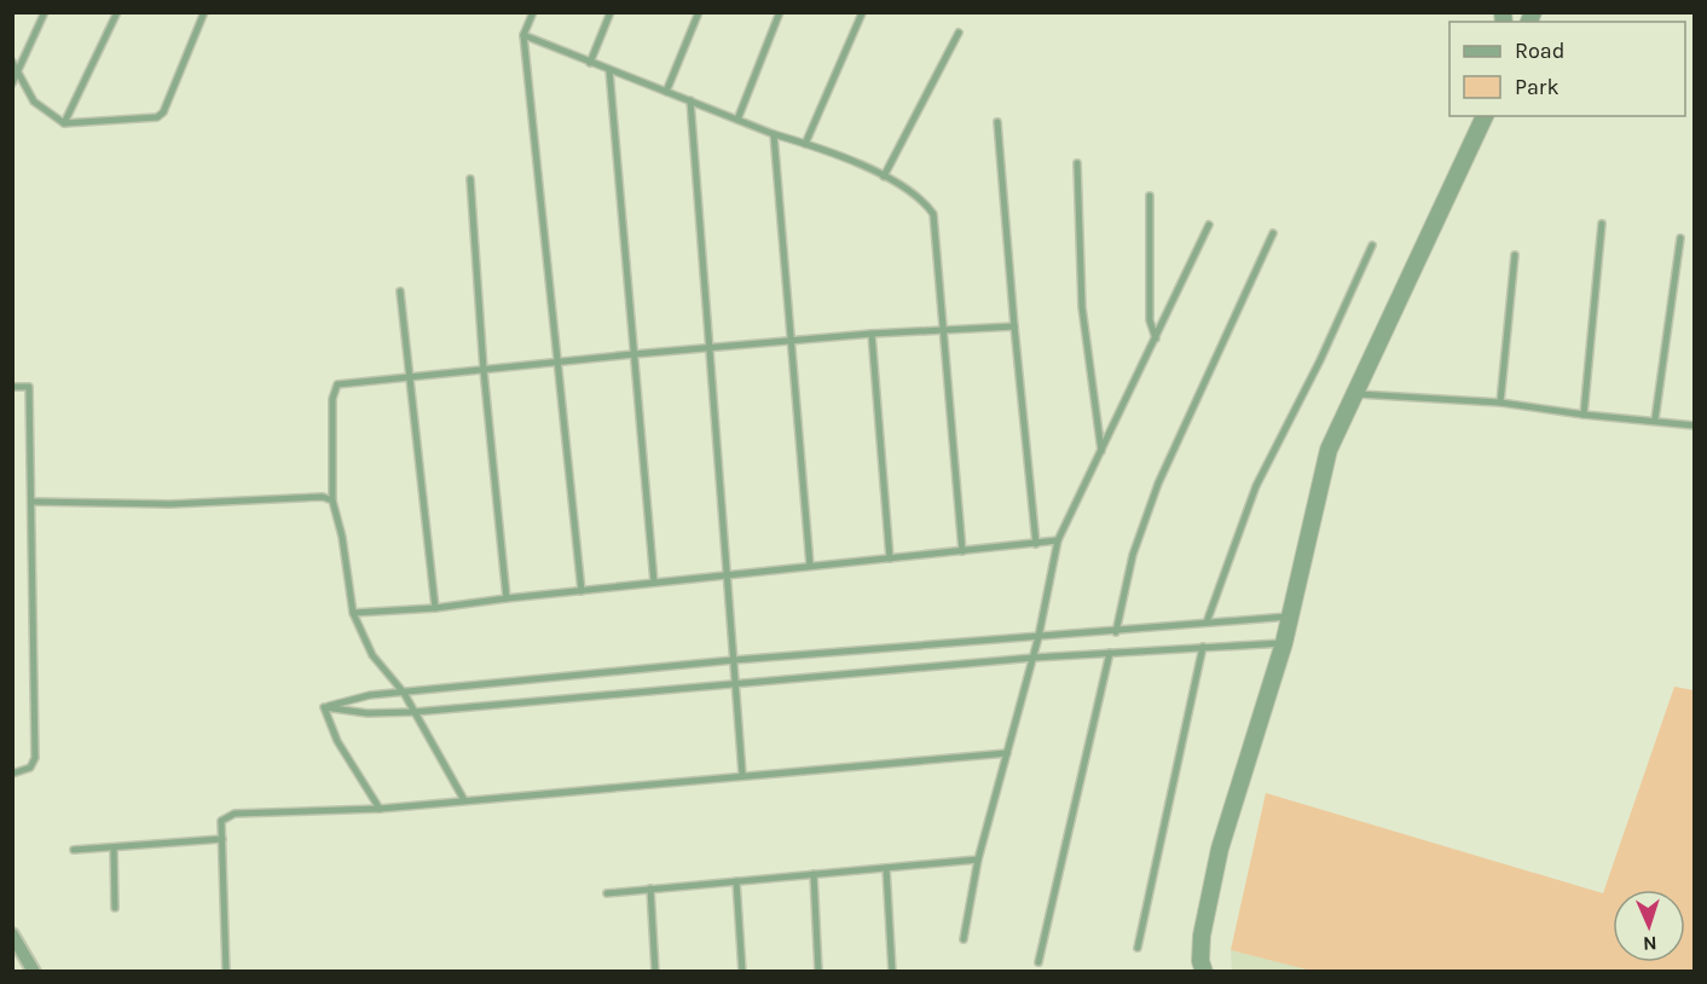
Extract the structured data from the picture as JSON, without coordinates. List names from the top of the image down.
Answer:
{
  "legend": ["Road", "Park"],
  "north": "bottom"
}
